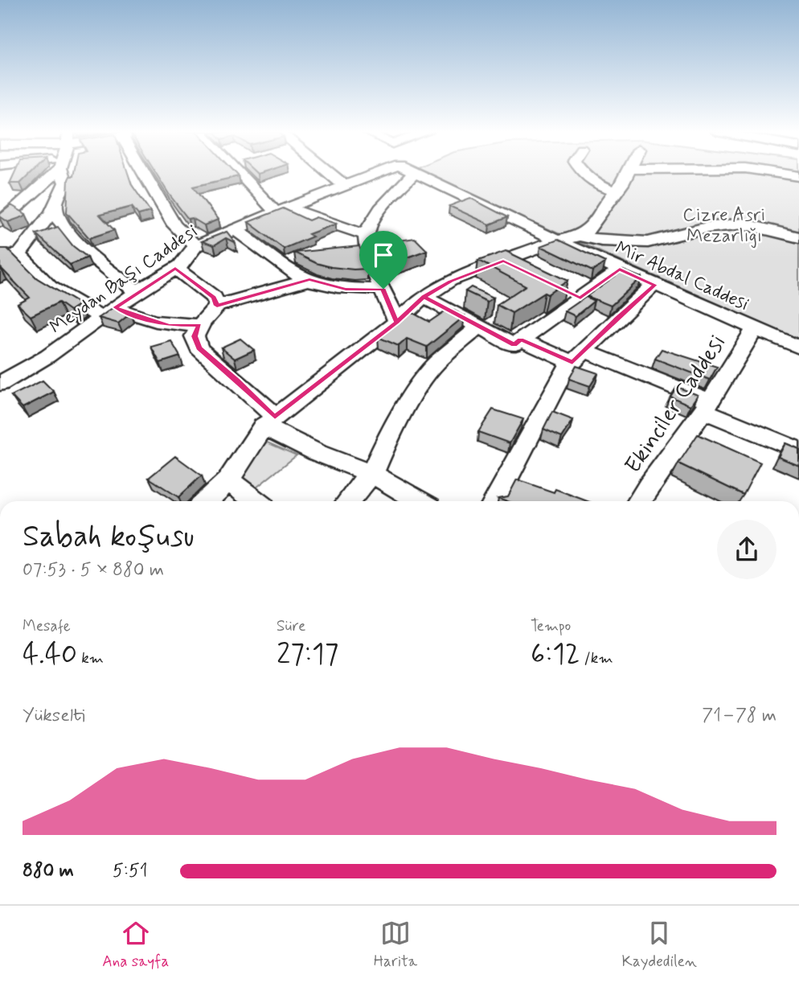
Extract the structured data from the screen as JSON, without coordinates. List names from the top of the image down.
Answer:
{
  "streets": {
    "street": ["Mir Abdal Caddesi", "Meydan Başı Caddesi", "Ekinciler Caddesi"]
  },
  "crossings": [
    ["Mir Abdal Caddesi", "Ekinciler Caddesi"]
  ],
  "parks": ["Cizre Asri Mezarlığı"],
  "page": {
    "heading": ["Sabah koşusu", "07:53 · 5 × 880 m"],
    "stats": [
      ["Mesafe", "4.40 km"],
      ["Süre", "27:17"],
      ["Tempo", "6:12 /km"]
    ],
    "chart": ["Yükselti", "71–78 m"],
    "list": [
      {
        "name": "880 m",
        "note": "5:51"
      }
    ],
    "tabs": ["Ana sayfa", "Harita", "Kaydedilen"]
  }
}
